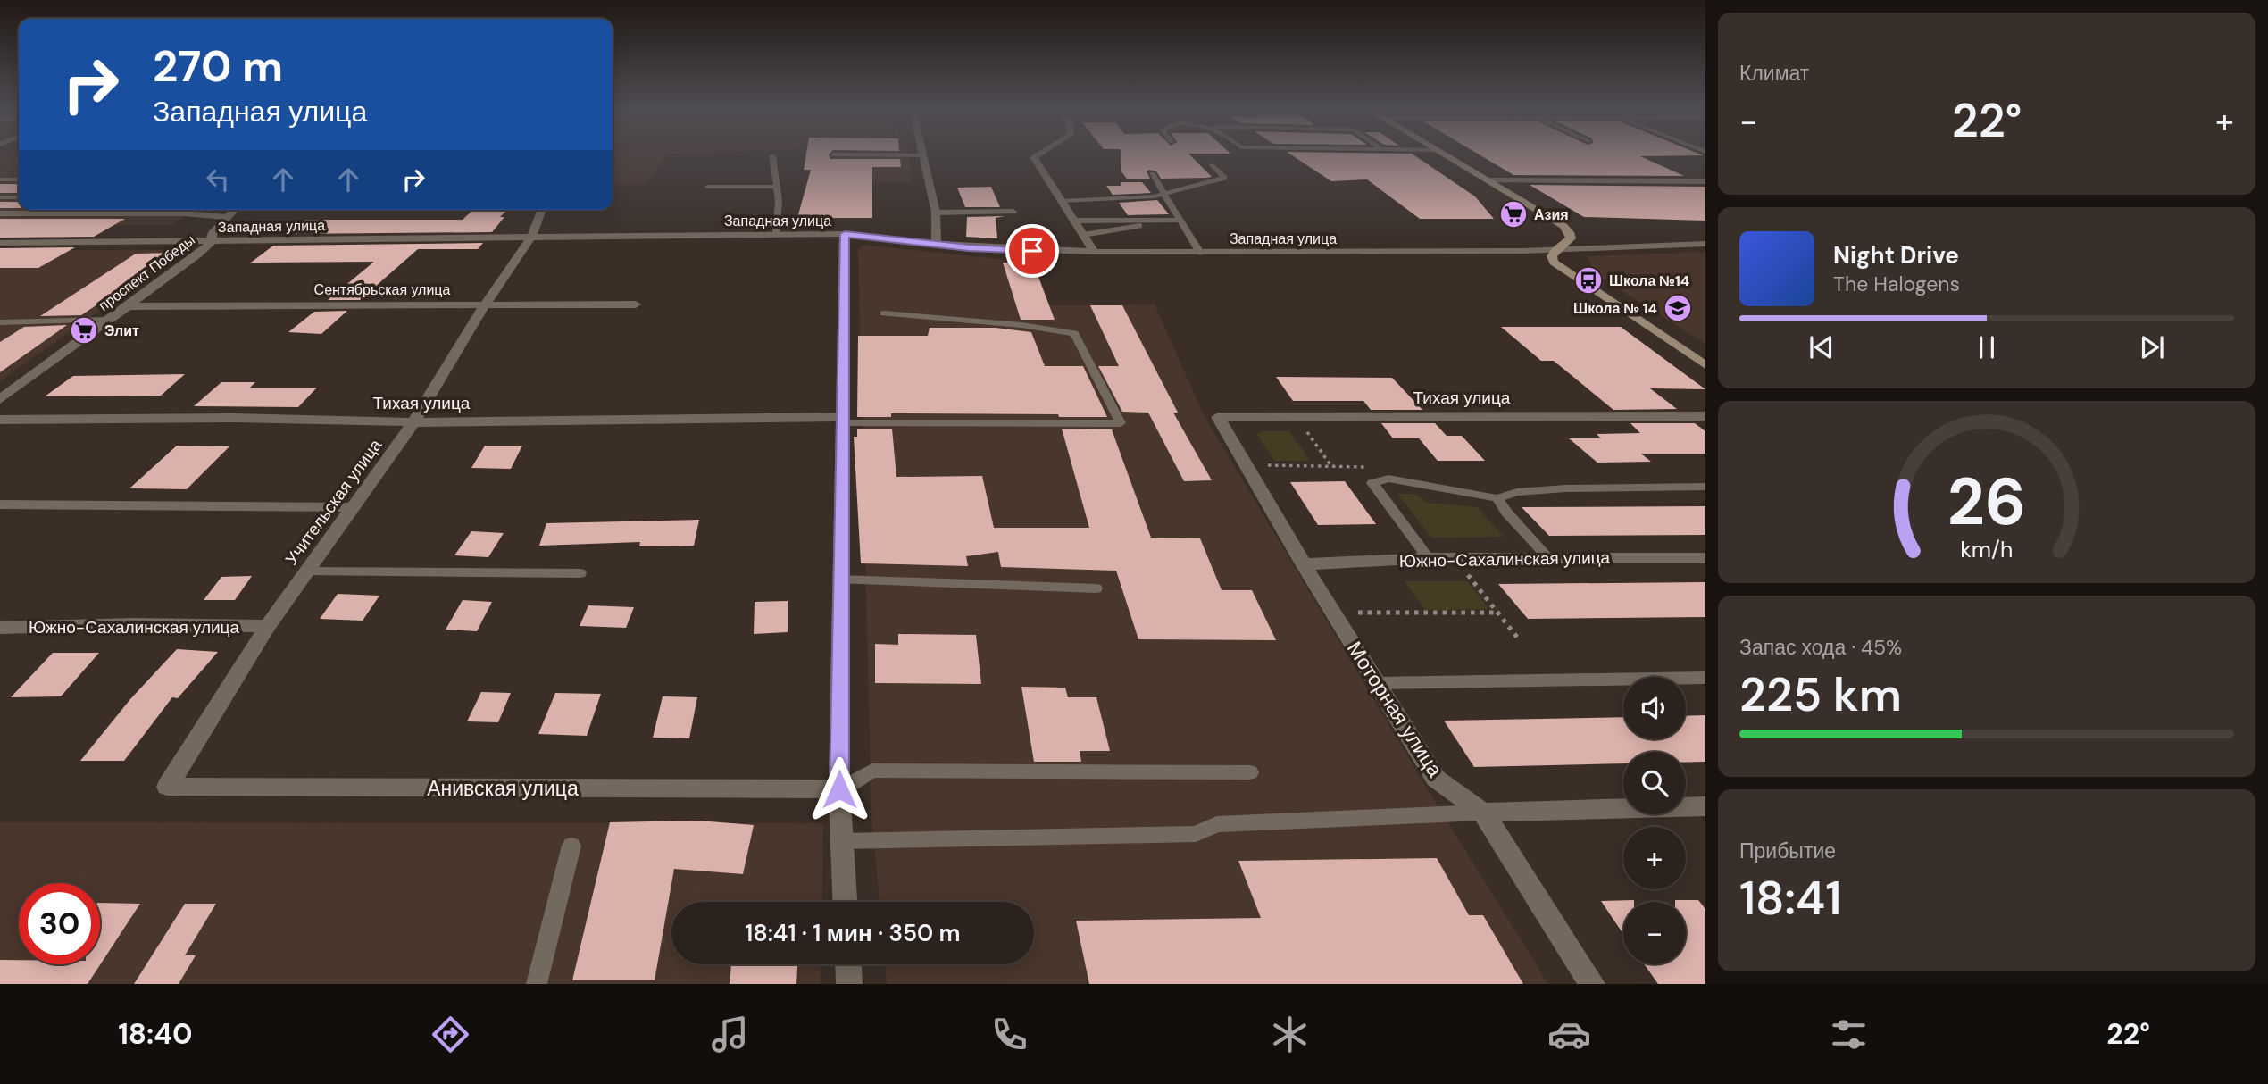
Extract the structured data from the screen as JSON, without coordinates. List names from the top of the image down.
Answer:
{
  "streets": {
    "street": [
      "Западная улица",
      "проспект Победы",
      "Сентябрьская улица",
      "Тихая улица",
      "Учительская улица",
      "Южно-Сахалинская улица",
      "Моторная улица",
      "Анивская улица"
    ]
  },
  "crossings": [
    ["Западная улица", "проспект Победы"],
    ["Западная улица", "Учительская улица"],
    ["проспект Победы", "Сентябрьская улица"],
    ["Сентябрьская улица", "Учительская улица"],
    ["Тихая улица", "Учительская улица"],
    ["Тихая улица", "Моторная улица"],
    ["Учительская улица", "Южно-Сахалинская улица"],
    ["Учительская улица", "Анивская улица"],
    ["Южно-Сахалинская улица", "Моторная улица"]
  ],
  "places": {
    "supermarket": ["Азия", "Элит"],
    "bus stop": ["Школа №14"],
    "school or university": ["Школа № 14"]
  },
  "page": {
    "tile": [
      "Климат",
      ["Запас хода · 45%", "225 km"],
      ["Прибытие", "18:41"]
    ],
    "turn": ["270 m", "Западная улица"],
    "heat": ["−", "22°", "+"],
    "song": ["Night Drive", "The Halogens"],
    "map_buttons": ["+", "−"],
    "limit": "30",
    "trip": "18:41 · 1 мин · 350 m",
    "tabs": ["18:40", "22°"],
    "gauge": ["26", "km/h"]
  }
}
